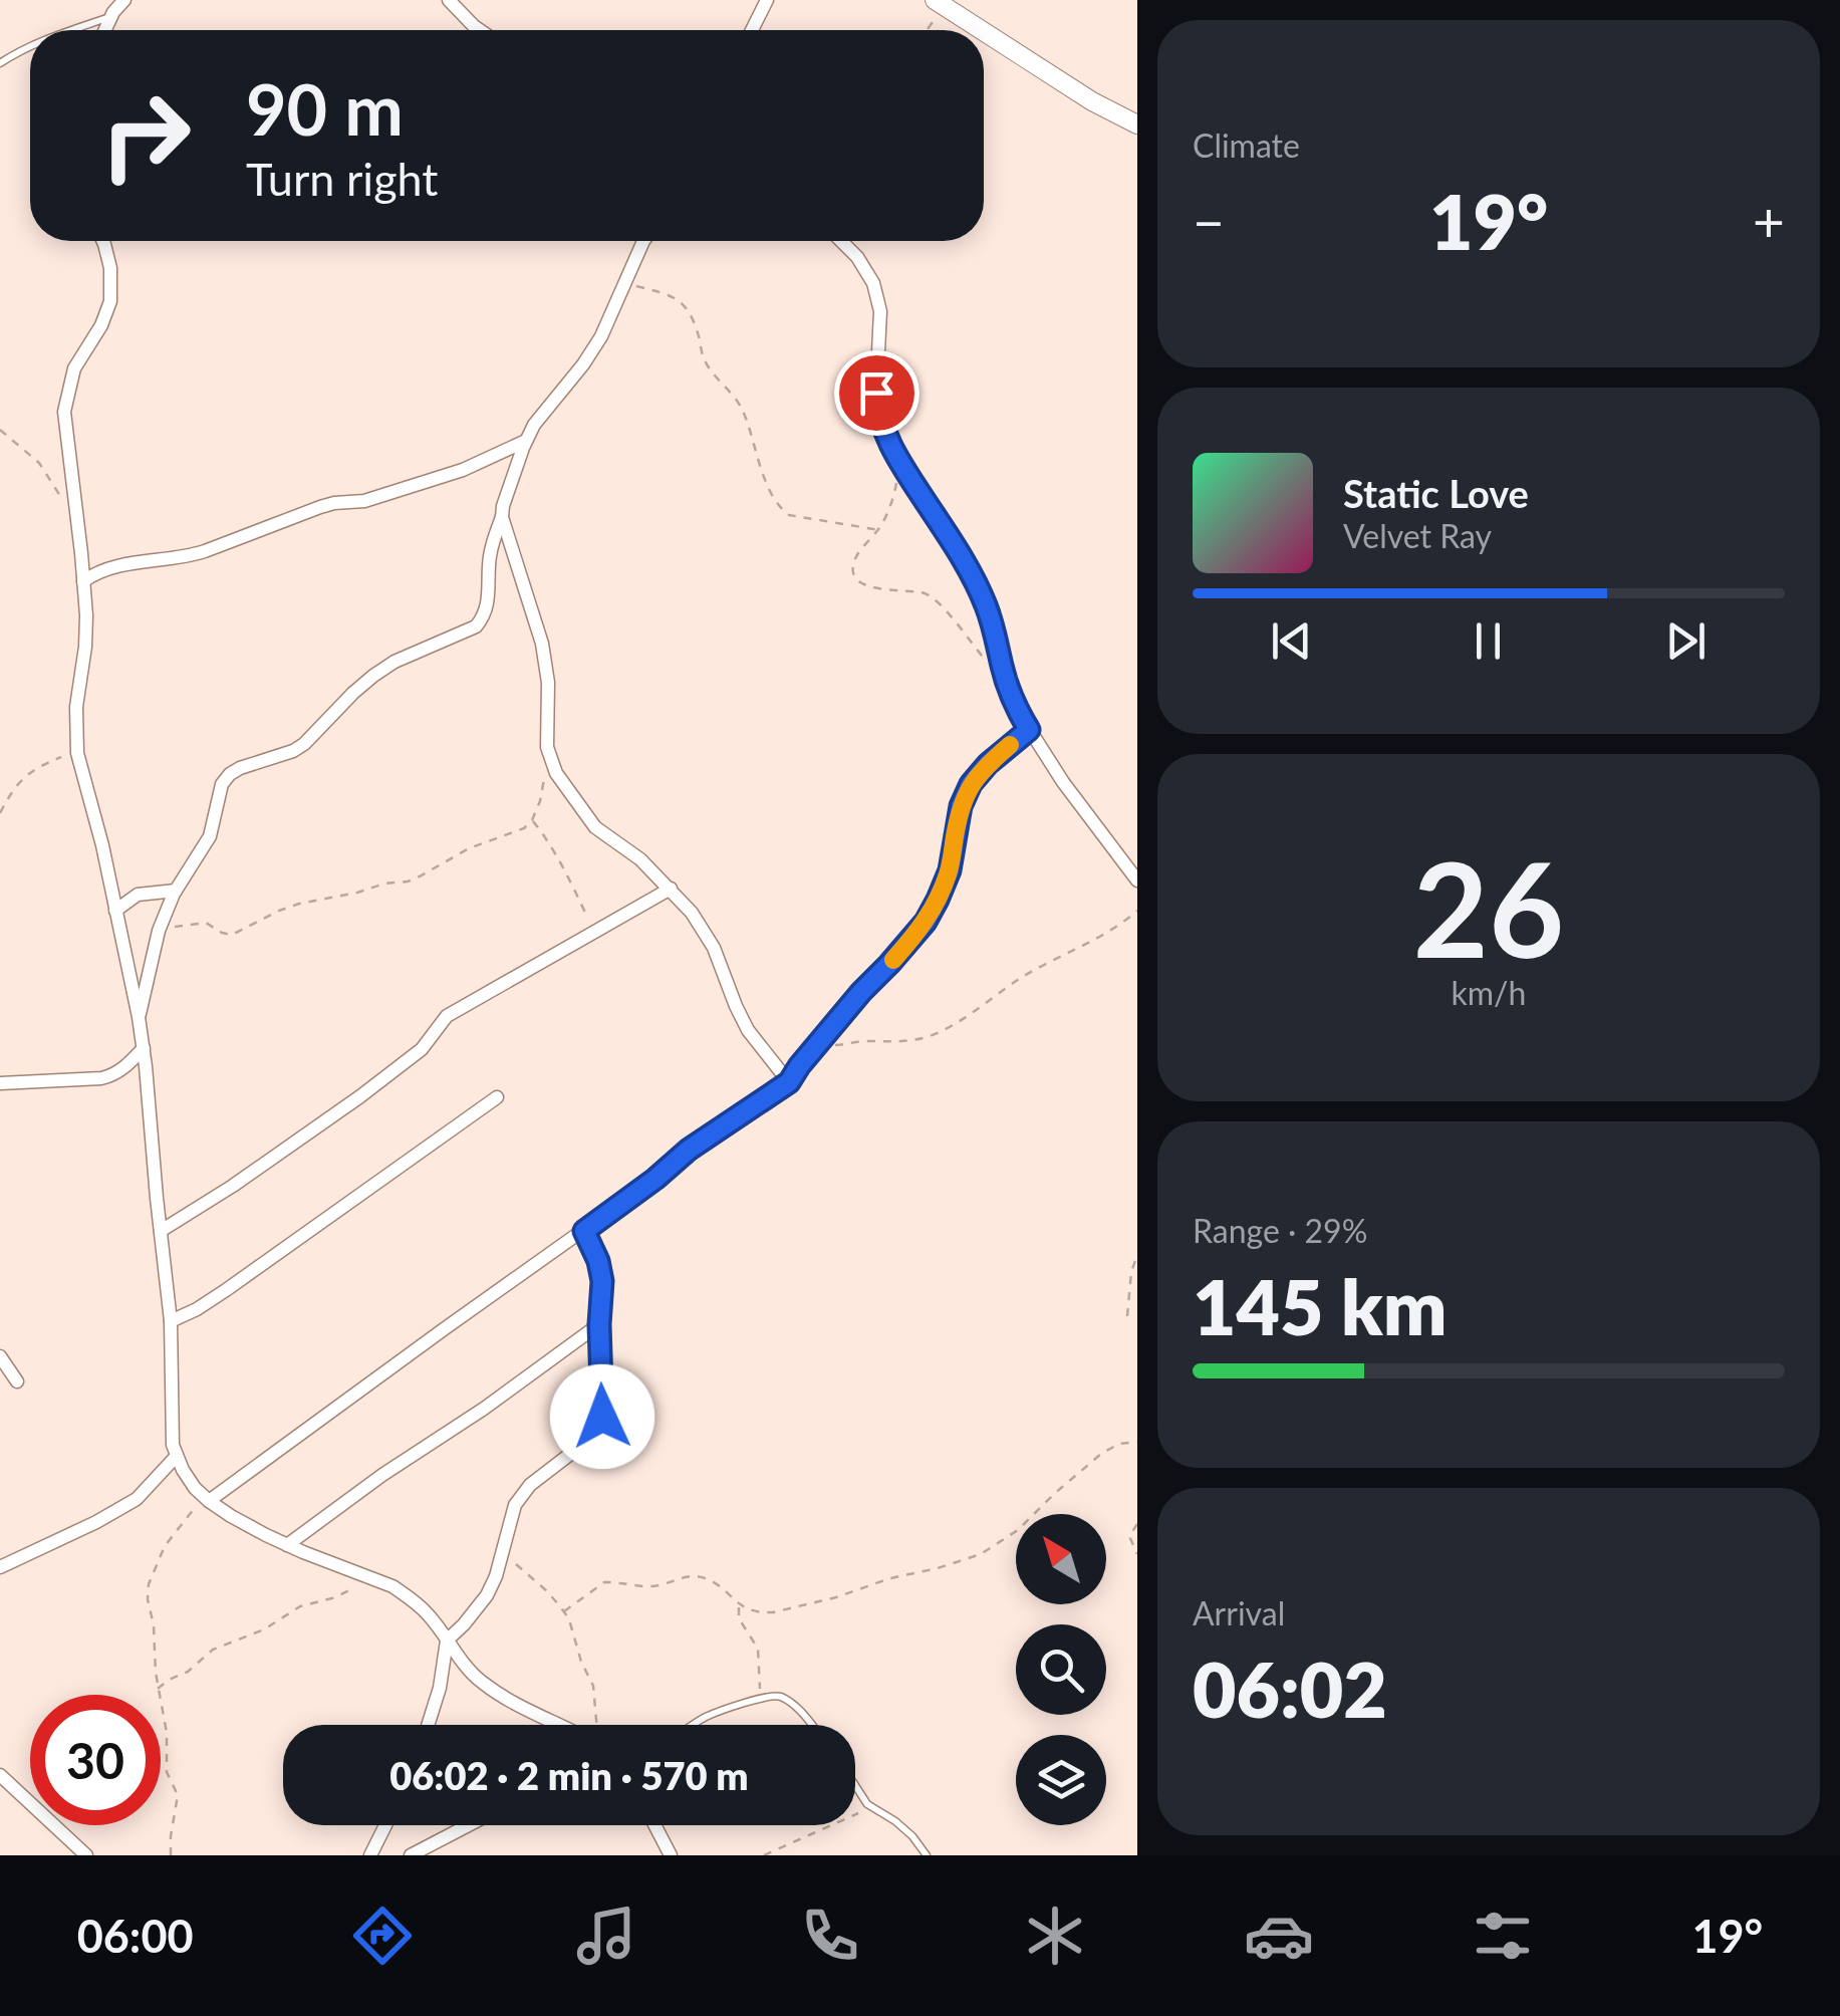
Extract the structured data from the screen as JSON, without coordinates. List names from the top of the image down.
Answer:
{
  "north": "top left",
  "page": {
    "tile": [
      "Climate",
      ["26", "km/h"],
      ["Range · 29%", "145 km"],
      ["Arrival", "06:02"]
    ],
    "turn": ["90 m", "Turn right"],
    "heat": ["−", "19°", "+"],
    "song": ["Static Love", "Velvet Ray"],
    "limit": "30",
    "trip": "06:02 · 2 min · 570 m",
    "tabs": ["06:00", "19°"]
  }
}
